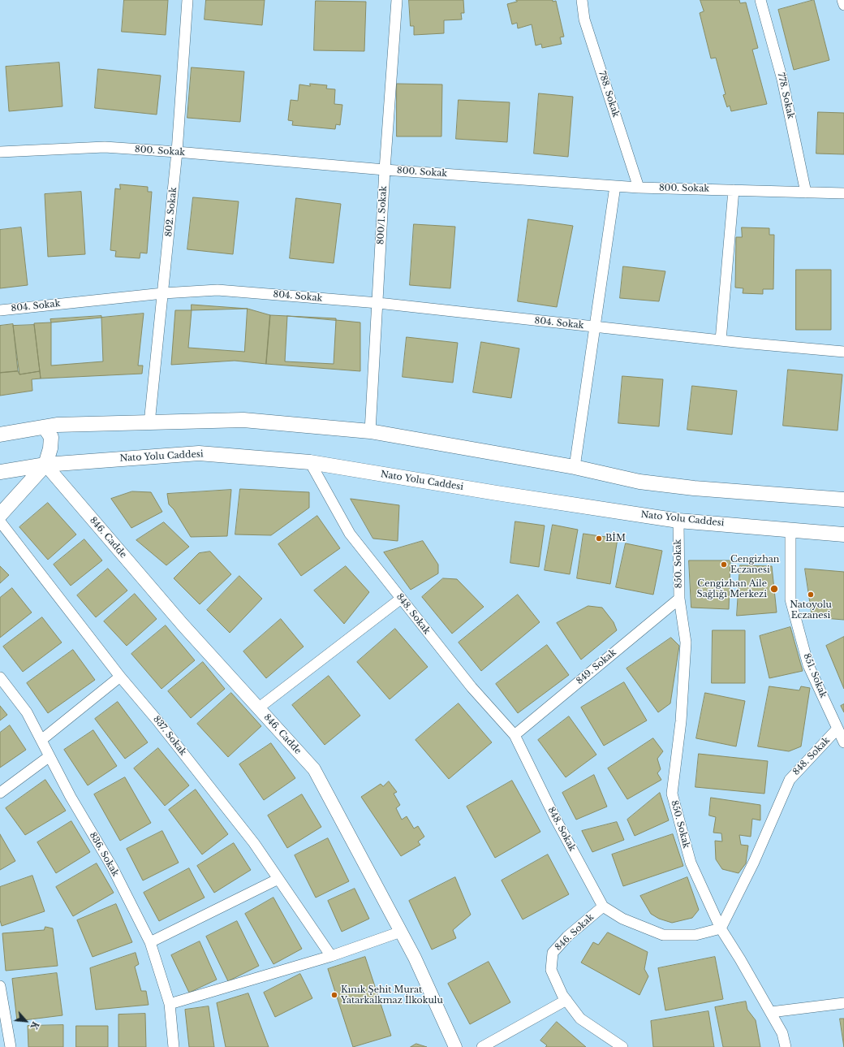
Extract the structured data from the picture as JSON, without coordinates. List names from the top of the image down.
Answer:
{
  "streets": {
    "main road": ["Nato Yolu Caddesi"],
    "street": [
      "788. Sokak",
      "778. Sokak",
      "800. Sokak",
      "802. Sokak",
      "800/1. Sokak",
      "804. Sokak",
      "846. Cadde",
      "850. Sokak",
      "848. Sokak",
      "849. Sokak",
      "851. Sokak",
      "837. Sokak",
      "836. Sokak",
      "846. Sokak"
    ]
  },
  "crossings": [
    ["788. Sokak", "800. Sokak"],
    ["778. Sokak", "800. Sokak"],
    ["800. Sokak", "802. Sokak"],
    ["800. Sokak", "800/1. Sokak"],
    ["800. Sokak", "804. Sokak"],
    ["802. Sokak", "804. Sokak"],
    ["800/1. Sokak", "804. Sokak"],
    ["Nato Yolu Caddesi", "846. Cadde"],
    ["Nato Yolu Caddesi", "850. Sokak"],
    ["Nato Yolu Caddesi", "848. Sokak"],
    ["Nato Yolu Caddesi", "851. Sokak"],
    ["850. Sokak", "848. Sokak"],
    ["850. Sokak", "849. Sokak"],
    ["848. Sokak", "849. Sokak"],
    ["848. Sokak", "851. Sokak"],
    ["848. Sokak", "846. Sokak"]
  ],
  "places": [
    "BİM",
    "Cengizhan Eczanesi",
    "Cengizhan Aile Sağlığı Merkezi",
    "Natoyolu Eczanesi",
    "Kınık Şehit Murat Yatarkalkmaz İlkokulu"
  ],
  "north": "bottom right"
}
